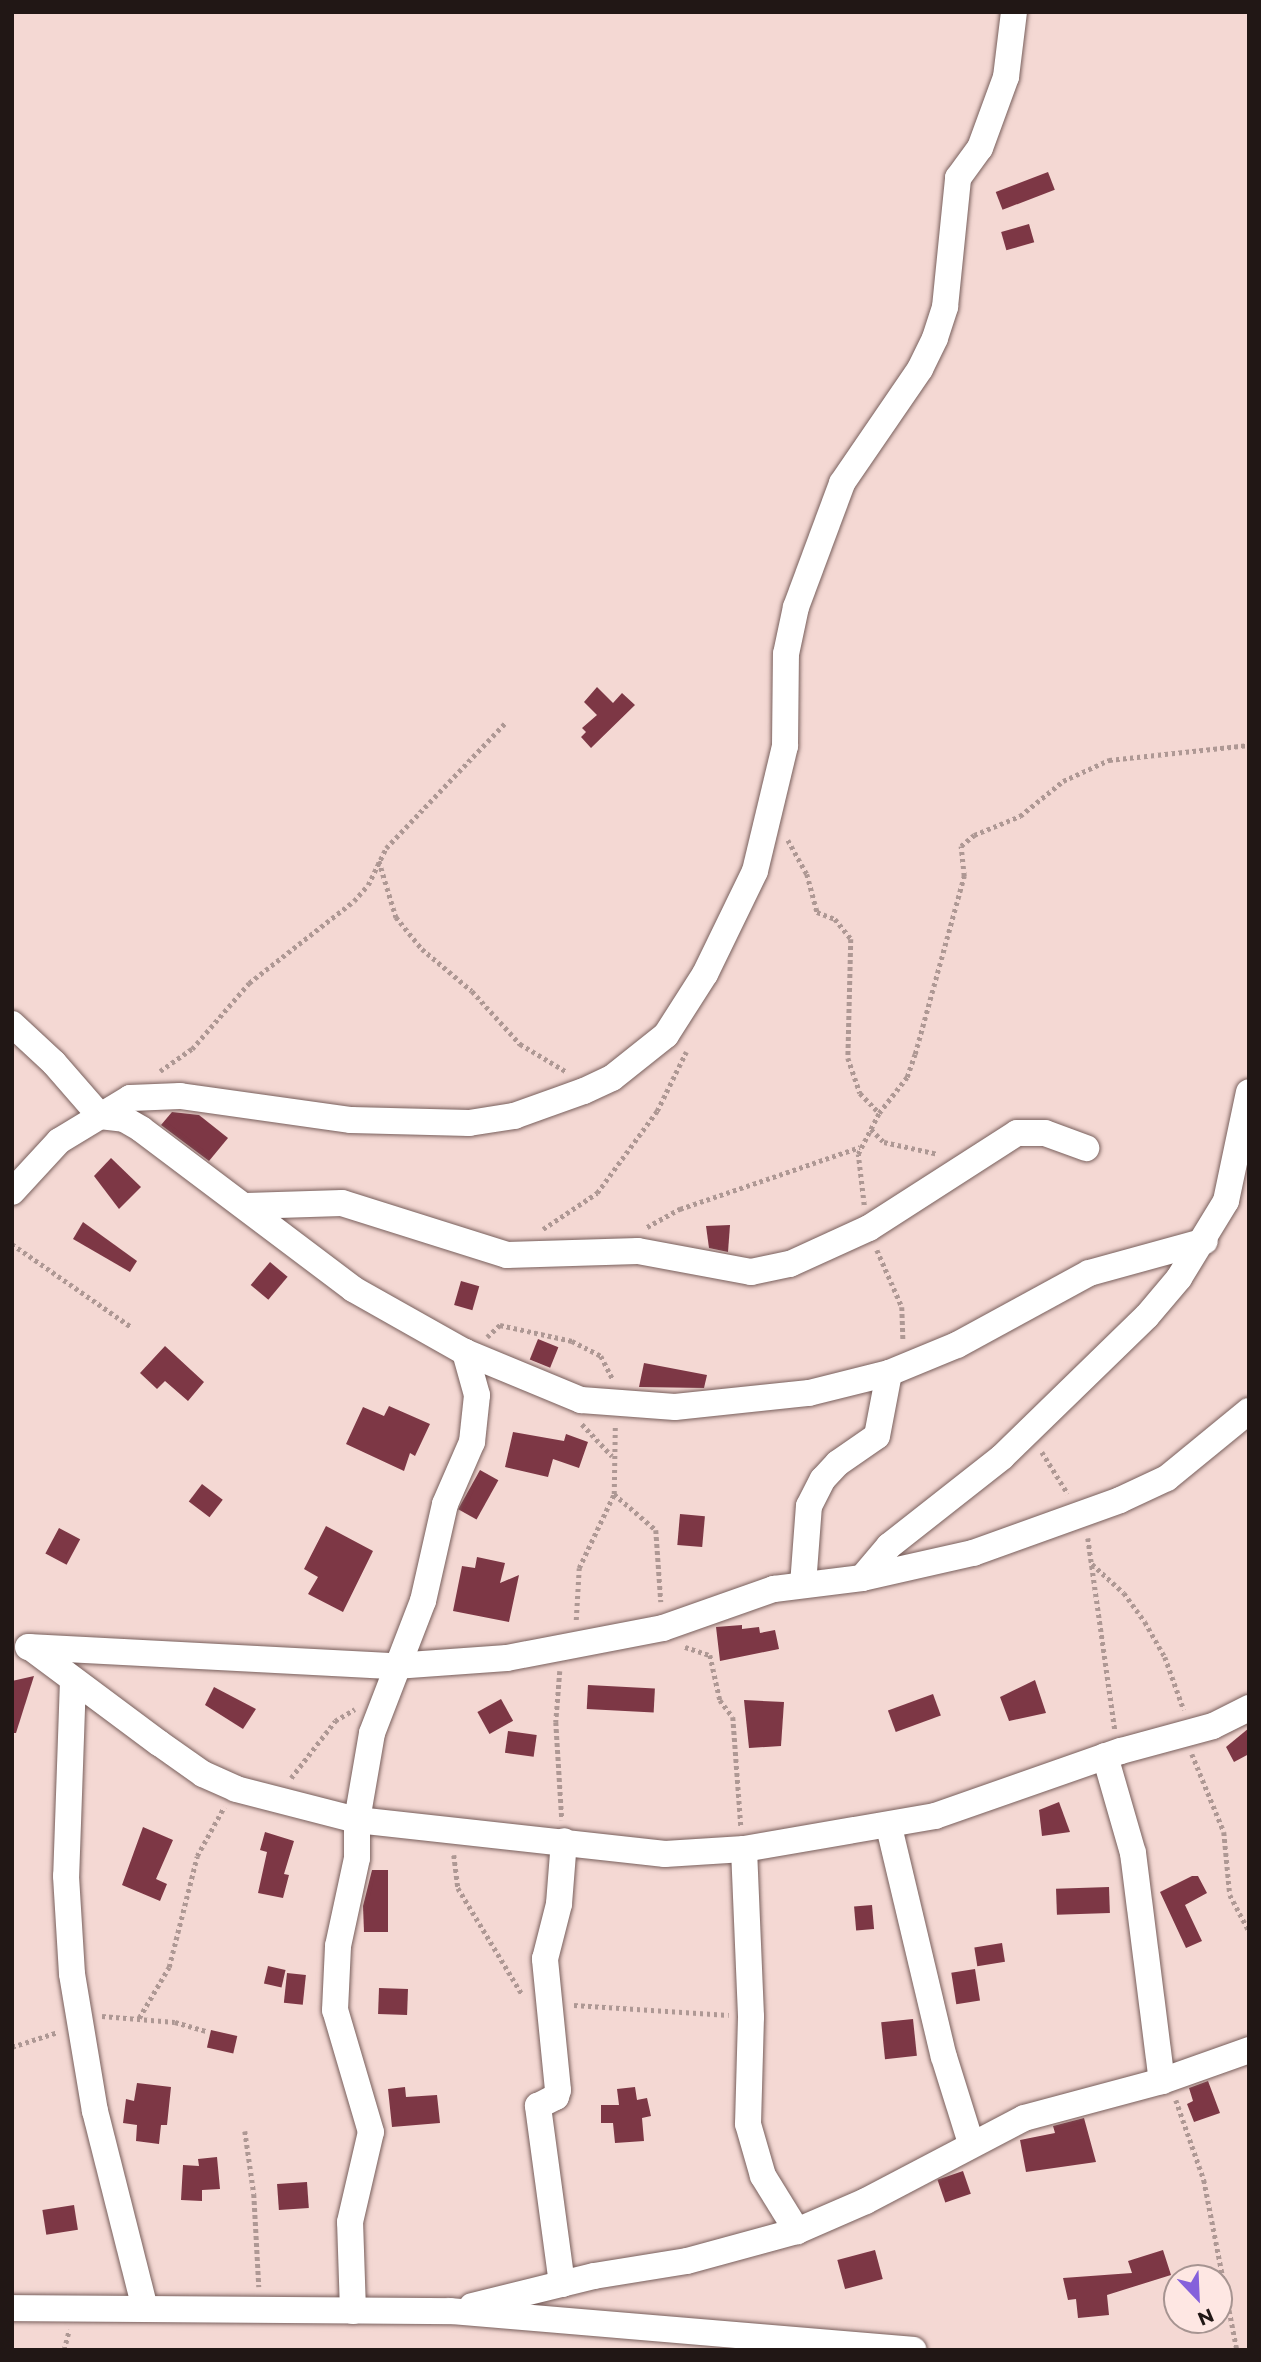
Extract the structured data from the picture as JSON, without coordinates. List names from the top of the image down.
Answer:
{
  "north": "bottom right"
}
